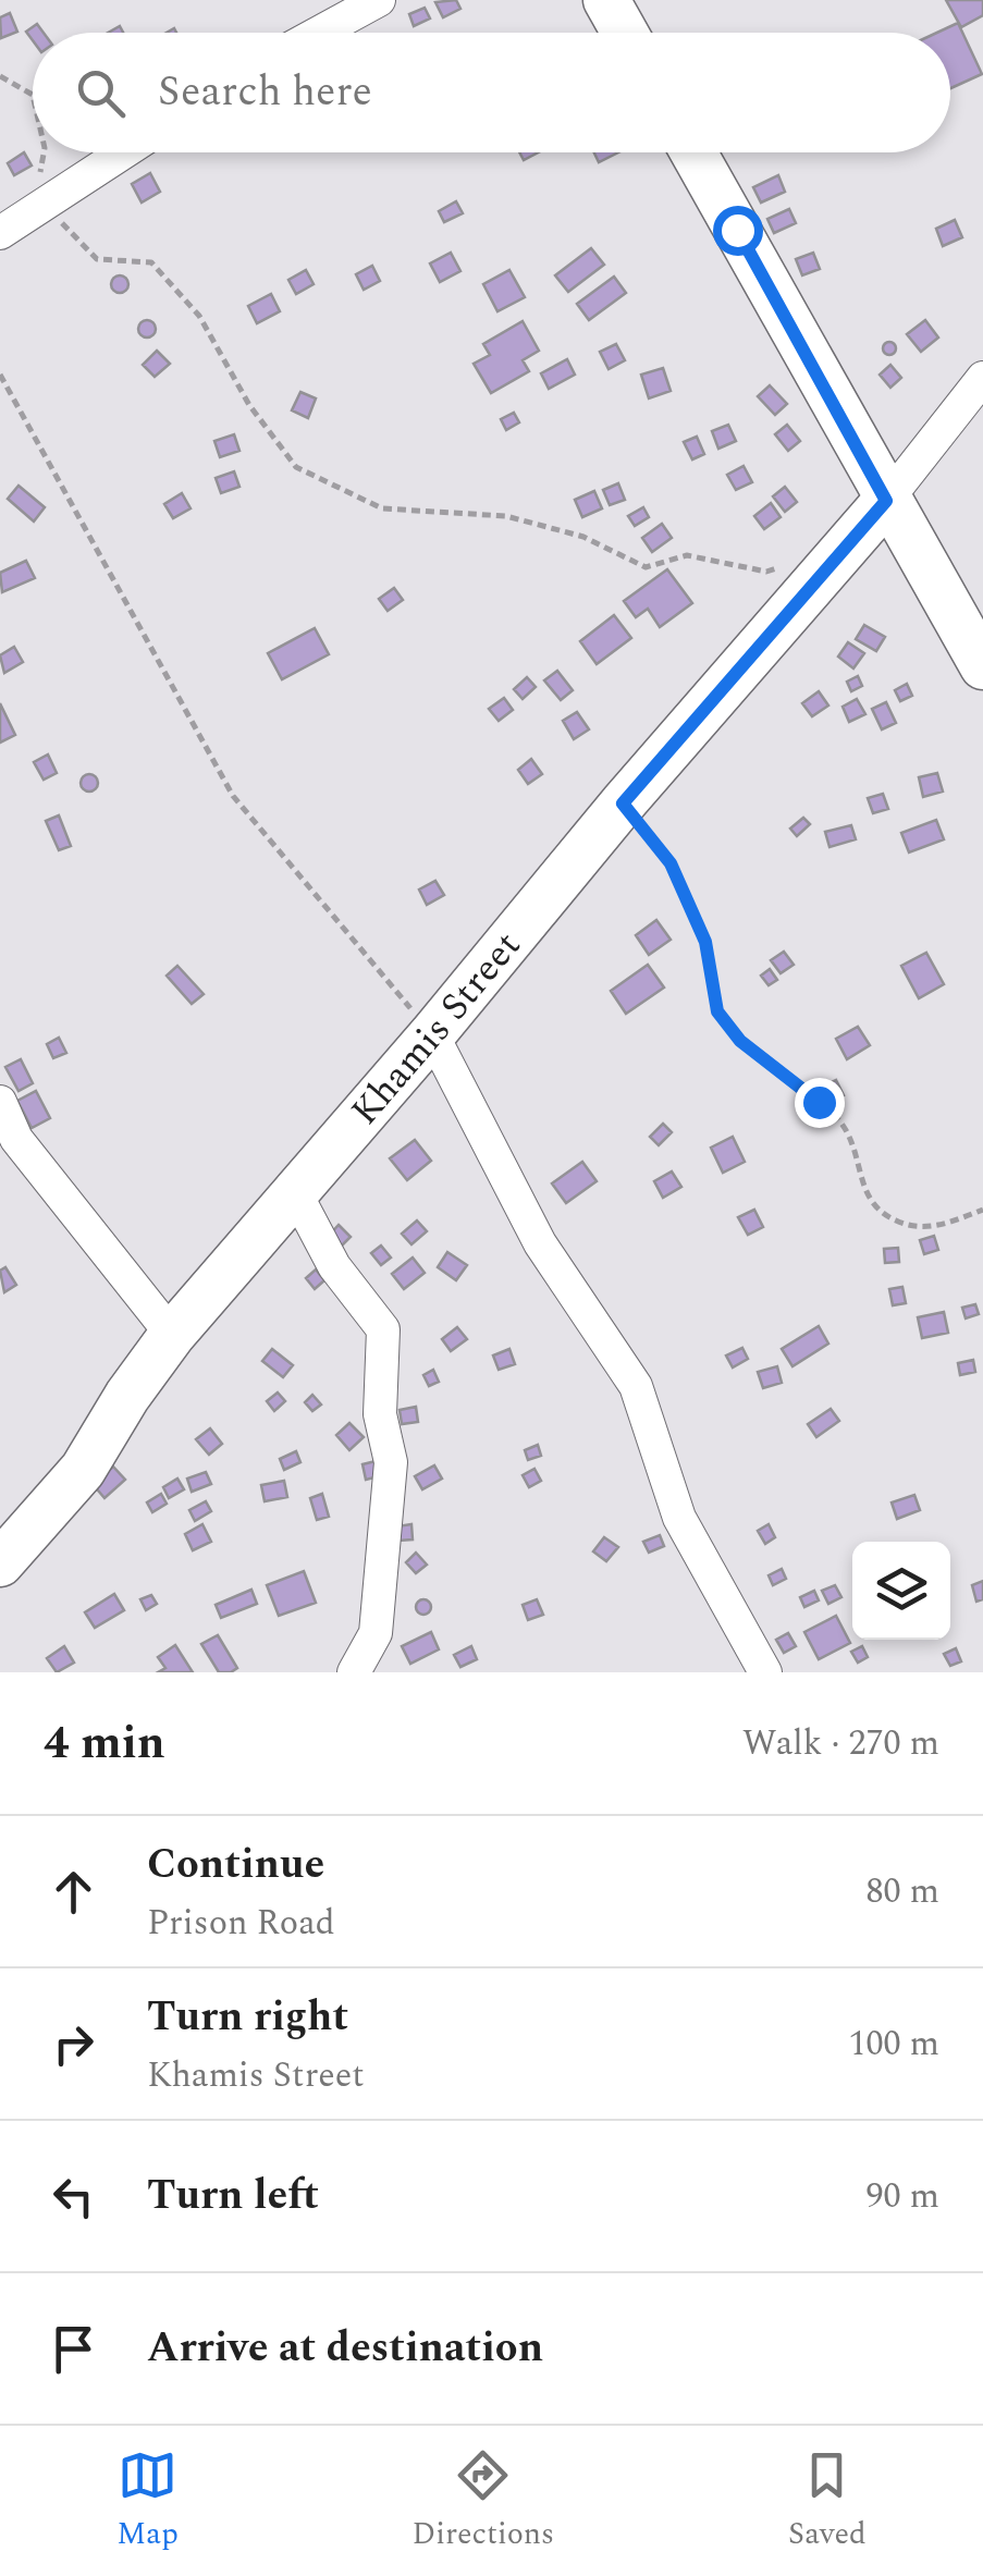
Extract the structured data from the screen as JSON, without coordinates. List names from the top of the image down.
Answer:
{
  "streets": {
    "street": ["Khamis Street"]
  },
  "page": {
    "search": "Search here",
    "heading": ["4 min", "Walk · 270 m"],
    "list": [
      ["Continue", "Prison Road", "80 m"],
      ["Turn right", "Khamis Street", "100 m"],
      ["Turn left", "90 m"],
      "Arrive at destination"
    ],
    "nav": ["Map", "Directions", "Saved"]
  }
}
